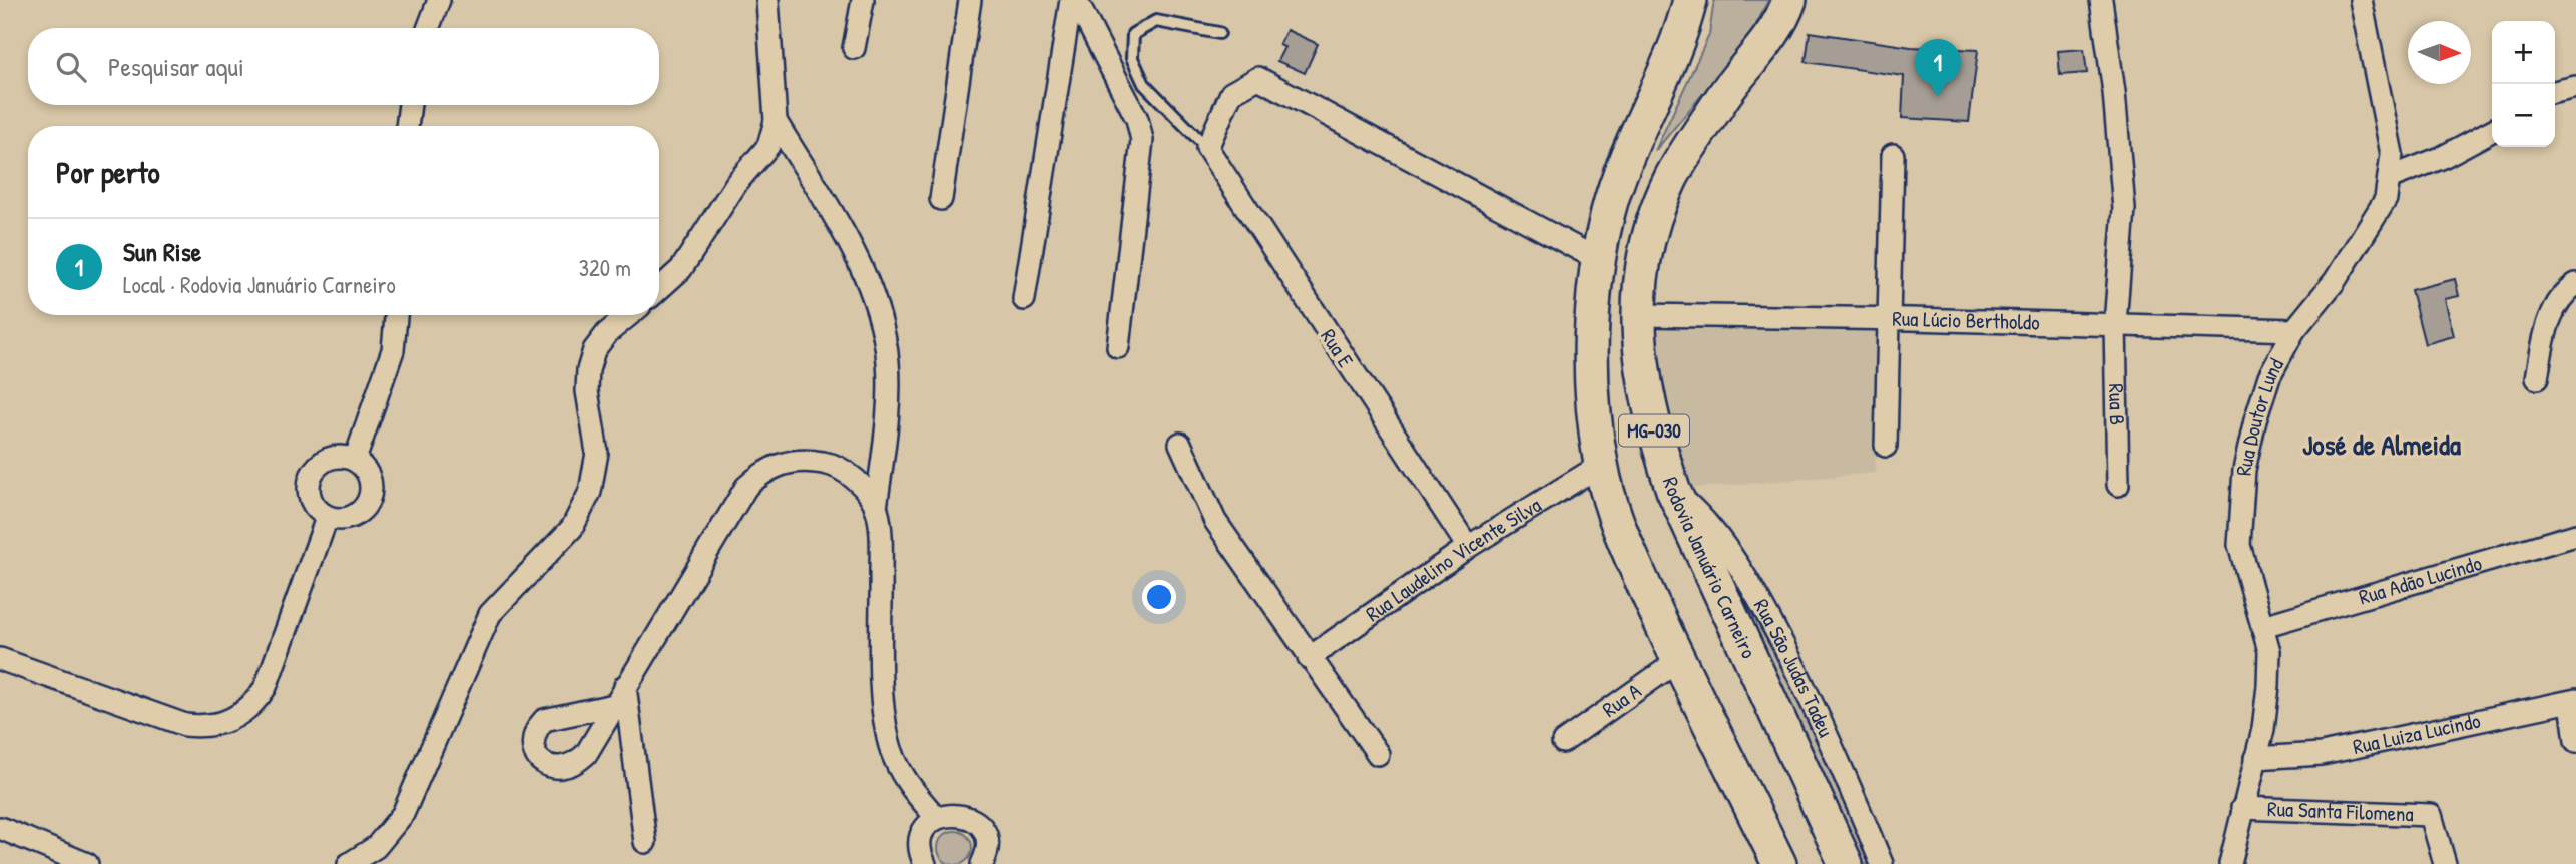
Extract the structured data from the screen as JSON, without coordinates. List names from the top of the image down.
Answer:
{
  "streets": {
    "highway": ["MG-030", "Rodovia Januário Carneiro"],
    "street": [
      "Rua Lúcio Bertholdo",
      "Rua E",
      "Rua B",
      "Rua Doutor Lund",
      "Rua Laudelino Vicente Silva",
      "Rua Adão Lucindo",
      "Rua São Judas Tadeu",
      "Rua A",
      "Rua Luiza Lucindo",
      "Rua Santa Filomena"
    ]
  },
  "crossings": [
    ["Rua Lúcio Bertholdo", "Rua B"],
    ["Rua Lúcio Bertholdo", "Rua Doutor Lund"],
    ["Rua Lúcio Bertholdo", "Rodovia Januário Carneiro"],
    ["Rua E", "Rua Laudelino Vicente Silva"],
    ["Rua Doutor Lund", "Rua Adão Lucindo"],
    ["Rua Doutor Lund", "Rua Luiza Lucindo"],
    ["Rua Doutor Lund", "Rua Santa Filomena"],
    ["MG-030", "Rua Laudelino Vicente Silva"],
    ["MG-030", "Rua A"],
    ["Rodovia Januário Carneiro", "Rua São Judas Tadeu"]
  ],
  "districts": ["José de Almeida"],
  "north": "right",
  "page": {
    "map_buttons": ["+", "−"],
    "search": "Pesquisar aqui",
    "pins": "1",
    "heading": "Por perto",
    "list": [
      {
        "mark": "1",
        "name": "Sun Rise",
        "note": "Local · Rodovia Januário Carneiro",
        "value": "320 m"
      }
    ]
  }
}
